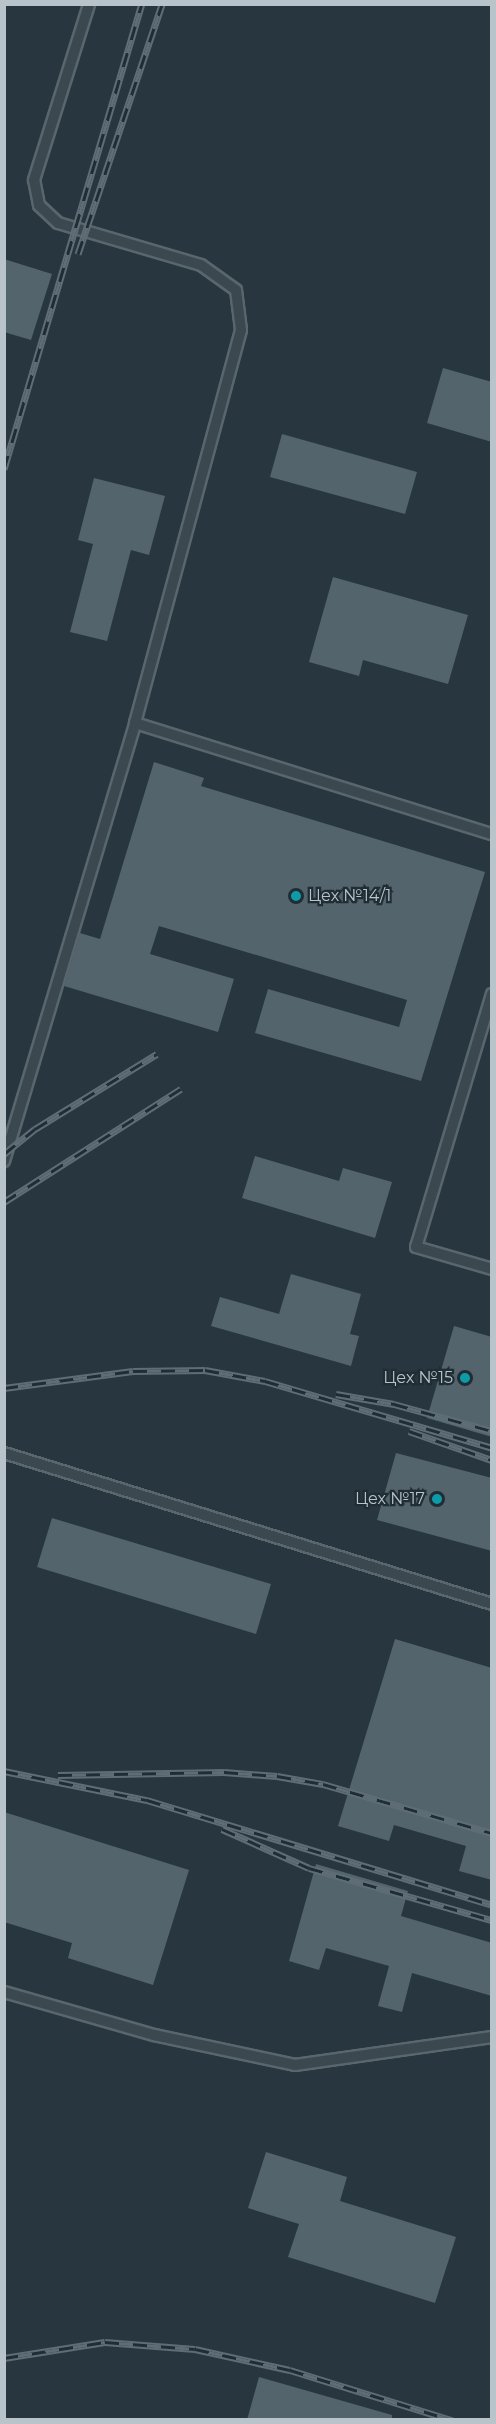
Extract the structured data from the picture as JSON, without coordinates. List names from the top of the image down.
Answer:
{
  "places": ["Цех №14/1", "Цех №15", "Цех №17"]
}
